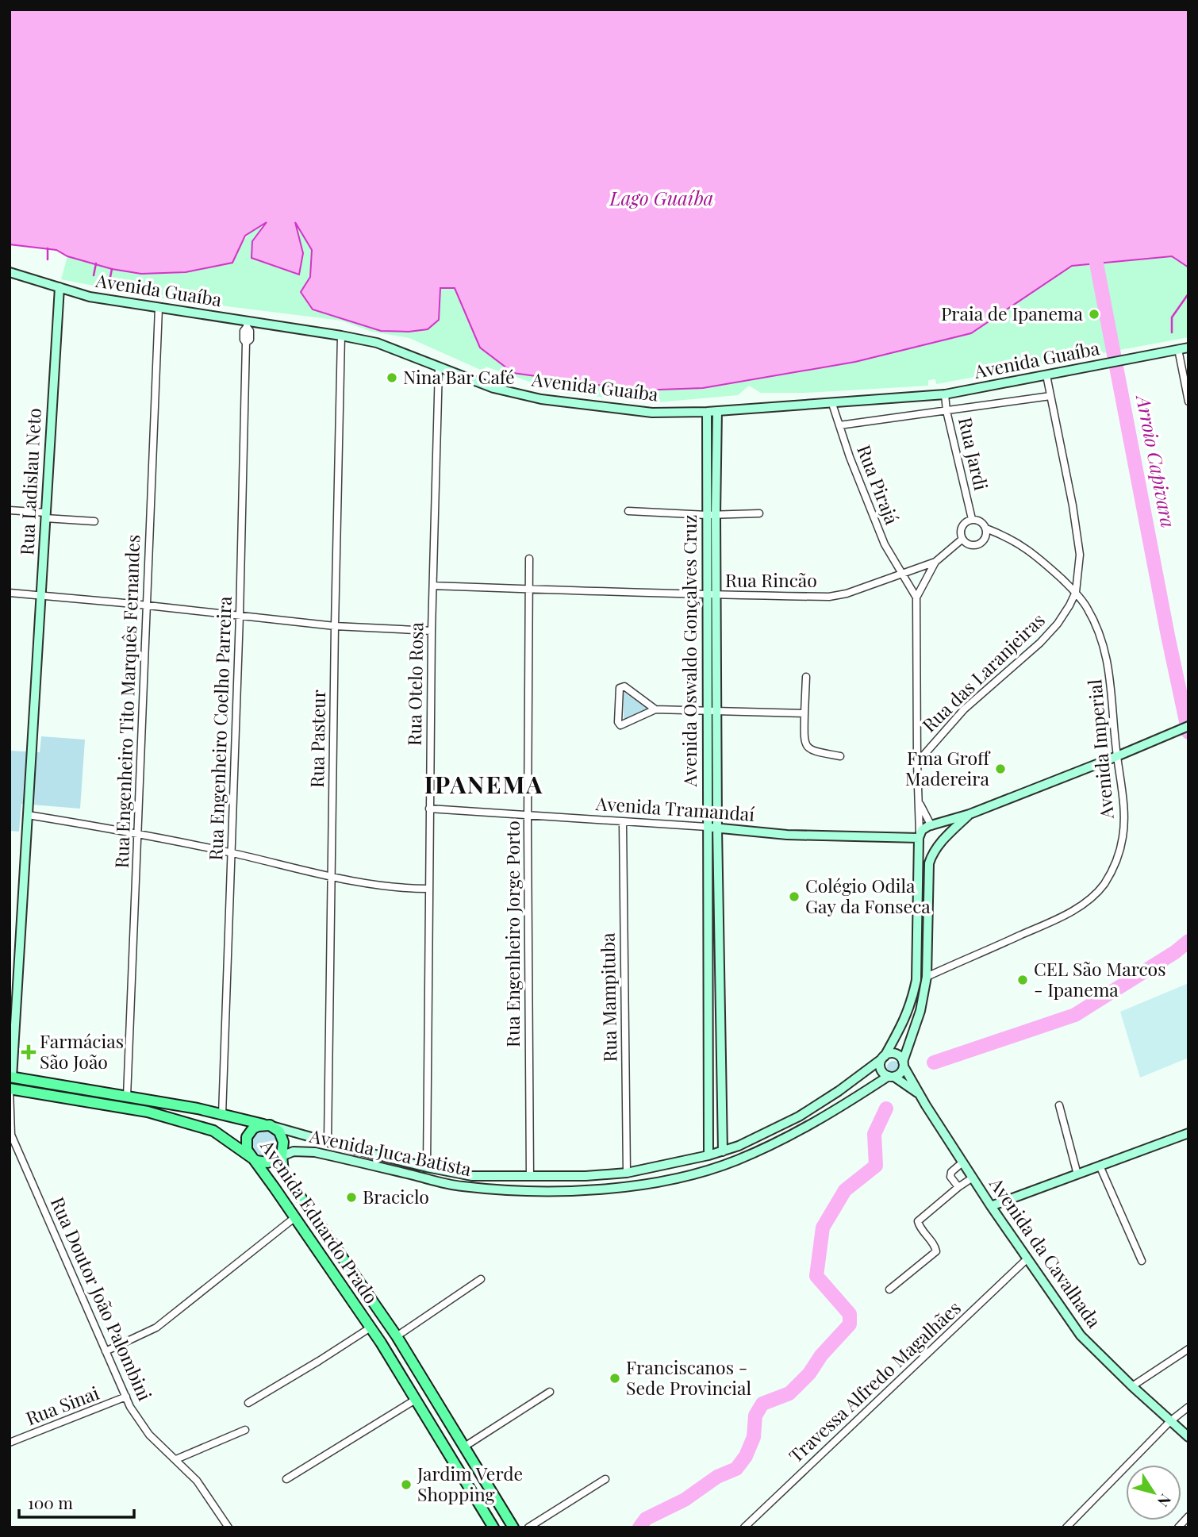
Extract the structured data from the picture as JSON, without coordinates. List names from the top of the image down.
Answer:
{
  "streets": {
    "main road": ["Avenida Juca Batista", "Avenida Eduardo Prado"],
    "street": [
      "Avenida Guaíba",
      "Rua Jardi",
      "Rua Ladislau Neto",
      "Rua Pirajá",
      "Rua Rincão",
      "Avenida Oswaldo Gonçalves Cruz",
      "Rua das Laranjeiras",
      "Rua Otelo Rosa",
      "Rua Engenheiro Tito Marquês Fernandes",
      "Rua Engenheiro Coelho Parreira",
      "Rua Pasteur",
      "Avenida Imperial",
      "Avenida Tramandaí",
      "Rua Engenheiro Jorge Porto",
      "Rua Mampituba",
      "Avenida da Cavalhada",
      "Rua Doutor João Palombini",
      "Travessa Alfredo Magalhães",
      "Rua Sinai"
    ]
  },
  "crossings": [
    ["Avenida Guaíba", "Rua Jardi"],
    ["Avenida Guaíba", "Rua Ladislau Neto"],
    ["Avenida Guaíba", "Rua Pirajá"],
    ["Avenida Guaíba", "Avenida Oswaldo Gonçalves Cruz"],
    ["Avenida Guaíba", "Rua das Laranjeiras"],
    ["Avenida Guaíba", "Rua Otelo Rosa"],
    ["Avenida Guaíba", "Rua Engenheiro Tito Marquês Fernandes"],
    ["Avenida Guaíba", "Rua Engenheiro Coelho Parreira"],
    ["Avenida Guaíba", "Rua Pasteur"],
    ["Rua Jardi", "Rua Rincão"],
    ["Rua Jardi", "Avenida Imperial"],
    ["Rua Ladislau Neto", "Avenida Juca Batista"],
    ["Rua Pirajá", "Rua Rincão"],
    ["Rua Rincão", "Avenida Oswaldo Gonçalves Cruz"],
    ["Rua Rincão", "Rua Otelo Rosa"],
    ["Rua Rincão", "Avenida Imperial"],
    ["Rua Rincão", "Rua Engenheiro Jorge Porto"],
    ["Avenida Oswaldo Gonçalves Cruz", "Avenida Tramandaí"],
    ["Avenida Oswaldo Gonçalves Cruz", "Avenida Juca Batista"],
    ["Rua das Laranjeiras", "Avenida Imperial"],
    ["Rua Otelo Rosa", "Avenida Tramandaí"],
    ["Rua Otelo Rosa", "Avenida Juca Batista"],
    ["Rua Engenheiro Tito Marquês Fernandes", "Avenida Juca Batista"],
    ["Rua Engenheiro Coelho Parreira", "Avenida Juca Batista"],
    ["Rua Pasteur", "Avenida Juca Batista"],
    ["Avenida Tramandaí", "Rua Engenheiro Jorge Porto"],
    ["Avenida Tramandaí", "Rua Mampituba"],
    ["Rua Engenheiro Jorge Porto", "Avenida Juca Batista"],
    ["Rua Mampituba", "Avenida Juca Batista"],
    ["Avenida Juca Batista", "Avenida Eduardo Prado"],
    ["Avenida Juca Batista", "Avenida da Cavalhada"],
    ["Avenida da Cavalhada", "Travessa Alfredo Magalhães"],
    ["Rua Doutor João Palombini", "Rua Sinai"]
  ],
  "districts": ["IPANEMA"],
  "water": ["Lago Guaíba", "Arroio Capivara"],
  "places": {
    "other": [
      "Praia de Ipanema",
      "Nina Bar Café",
      "Fma Groff Madereira",
      "Colégio Odila Gay da Fonseca",
      "CEL São Marcos - Ipanema",
      "Braciclo",
      "Franciscanos - Sede Provincial",
      "Jardim Verde Shopping"
    ],
    "health": ["Farmácias São João"]
  },
  "scale_bar": "100 m",
  "north": "bottom right"
}
